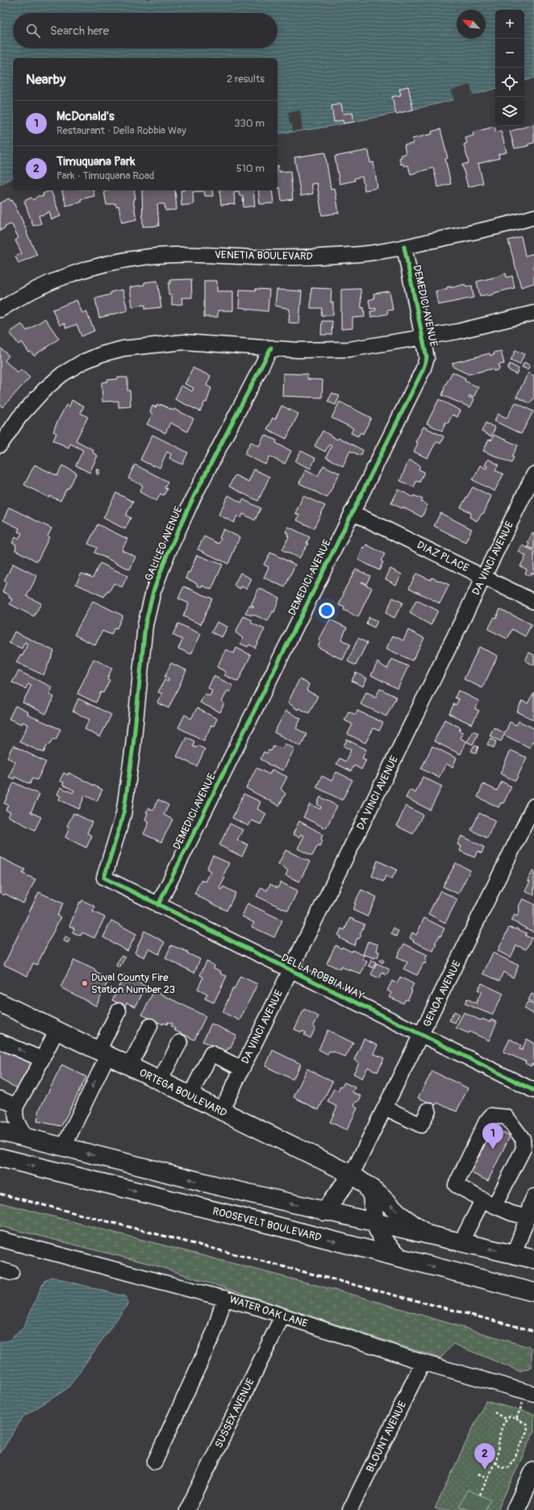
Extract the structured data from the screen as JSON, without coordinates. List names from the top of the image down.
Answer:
{
  "streets": {
    "main road": ["GENOA AVENUE", "ORTEGA BOULEVARD", "ROOSEVELT BOULEVARD"],
    "street": [
      "VENETIA BOULEVARD",
      "DEMEDICI AVENUE",
      "GALILEO AVENUE",
      "DIAZ PLACE",
      "DA VINCI AVENUE",
      "DELLA ROBBIA WAY",
      "WATER OAK LANE",
      "SUSSEX AVENUE",
      "BLOUNT AVENUE"
    ]
  },
  "crossings": [
    ["VENETIA BOULEVARD", "DEMEDICI AVENUE"],
    ["DEMEDICI AVENUE", "DIAZ PLACE"],
    ["DEMEDICI AVENUE", "DELLA ROBBIA WAY"],
    ["GALILEO AVENUE", "DELLA ROBBIA WAY"],
    ["DIAZ PLACE", "DA VINCI AVENUE"],
    ["DA VINCI AVENUE", "DELLA ROBBIA WAY"],
    ["DA VINCI AVENUE", "ORTEGA BOULEVARD"],
    ["DELLA ROBBIA WAY", "GENOA AVENUE"],
    ["GENOA AVENUE", "ORTEGA BOULEVARD"],
    ["GENOA AVENUE", "ROOSEVELT BOULEVARD"],
    ["WATER OAK LANE", "SUSSEX AVENUE"],
    ["WATER OAK LANE", "BLOUNT AVENUE"]
  ],
  "places": ["Duval County Fire Station Number 23"],
  "north": "top left",
  "page": {
    "map_buttons": ["+", "−"],
    "search": "Search here",
    "heading": ["Nearby", "2 results"],
    "list": [
      {
        "mark": "1",
        "name": "McDonald's",
        "note": "Restaurant · Della Robbia Way",
        "value": "330 m"
      },
      {
        "mark": "2",
        "name": "Timuquana Park",
        "note": "Park · Timuquana Road",
        "value": "510 m"
      }
    ],
    "pins": ["1", "2"]
  }
}
